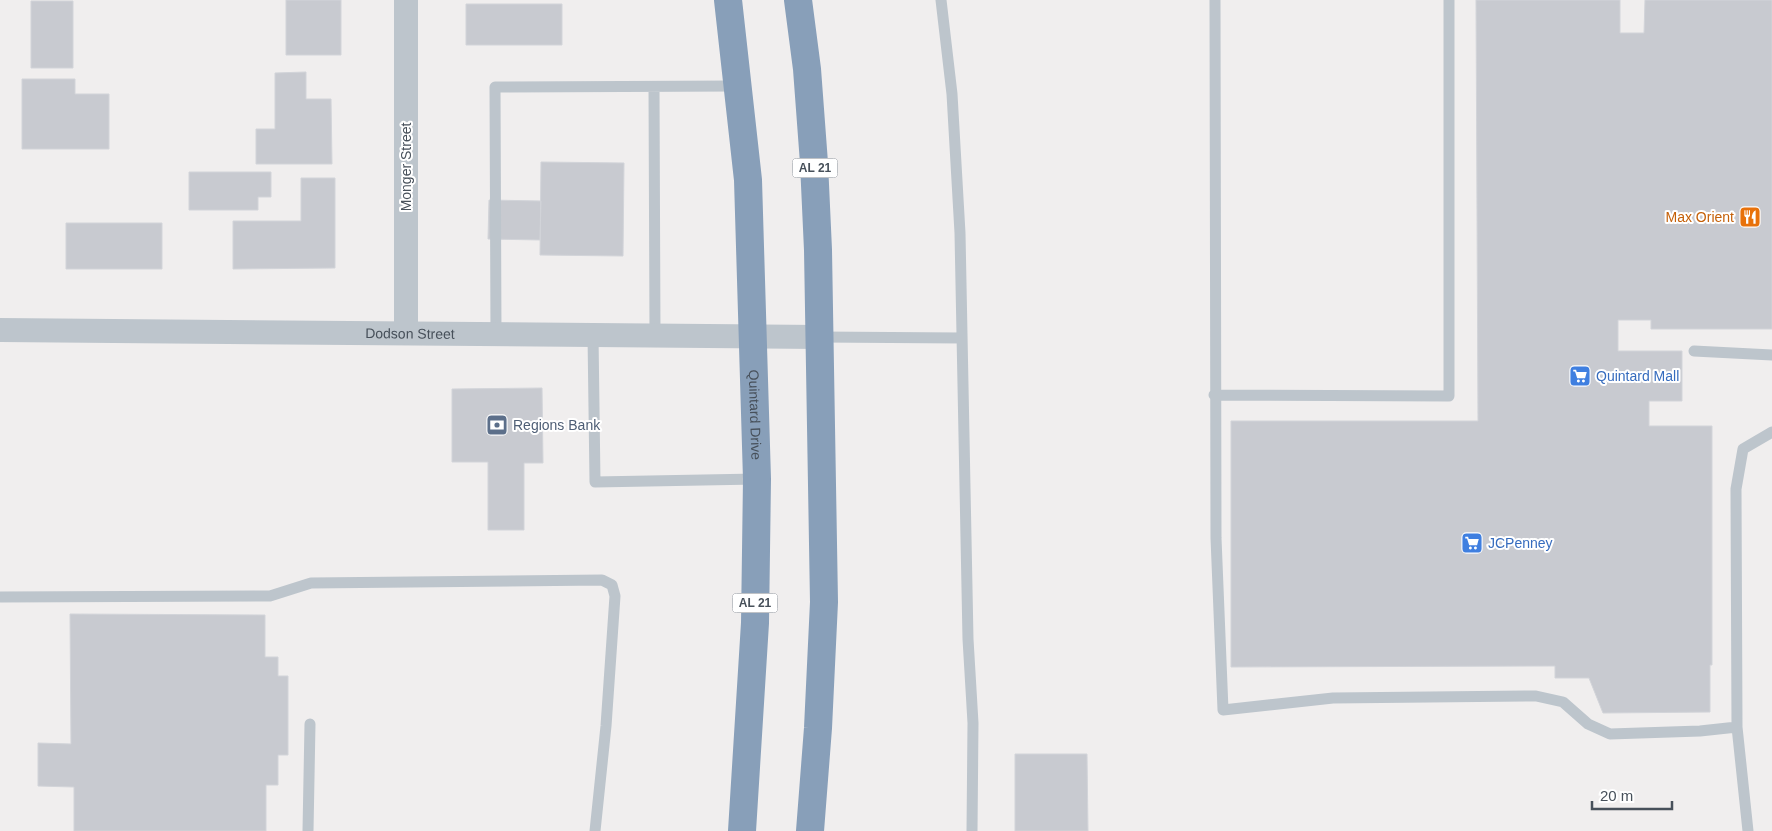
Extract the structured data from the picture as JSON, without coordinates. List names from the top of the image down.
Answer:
{
  "streets": {
    "highway": ["AL 21", "Quintard Drive"],
    "street": ["Monger Street", "Dodson Street"]
  },
  "crossings": [
    ["Monger Street", "Dodson Street"],
    ["AL 21", "Dodson Street"],
    ["Dodson Street", "Quintard Drive"]
  ],
  "places": {
    "restaurant": ["Max Orient"],
    "supermarket": ["Quintard Mall", "JCPenney"],
    "bank": ["Regions Bank"]
  },
  "scale_bar": "20 m"
}
